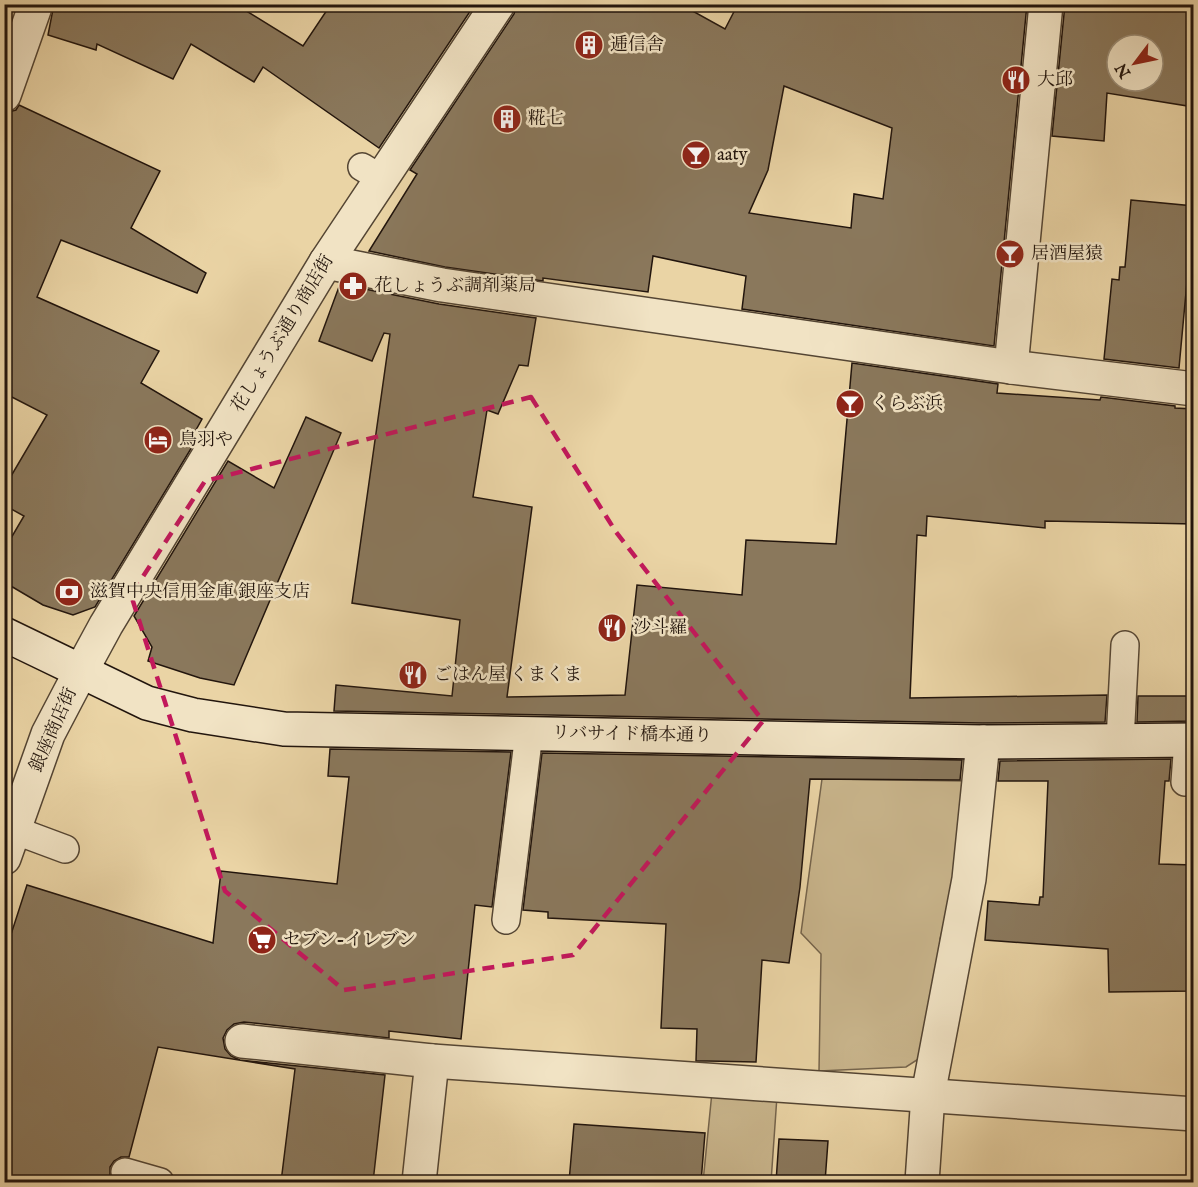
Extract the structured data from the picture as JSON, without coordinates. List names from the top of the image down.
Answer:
{
  "streets": {
    "street": ["花しょうぶ通り商店街", "銀座商店街", "リバサイド橋本通り"]
  },
  "crossings": [
    ["花しょうぶ通り商店街", "銀座商店街"],
    ["花しょうぶ通り商店街", "リバサイド橋本通り"],
    ["銀座商店街", "リバサイド橋本通り"]
  ],
  "places": {
    "building": ["逓信舎", "糀七"],
    "restaurant": ["大邱", "沙斗羅", "ごはん屋 くまくま"],
    "bar": ["aaty", "居酒屋猿", "くらぶ浜"],
    "pharmacy": ["花しょうぶ調剤薬局"],
    "hotel": ["鳥羽や"],
    "bank": ["滋賀中央信用金庫 銀座支店"],
    "supermarket": ["セブン-イレブン"]
  },
  "north": "bottom left"
}
